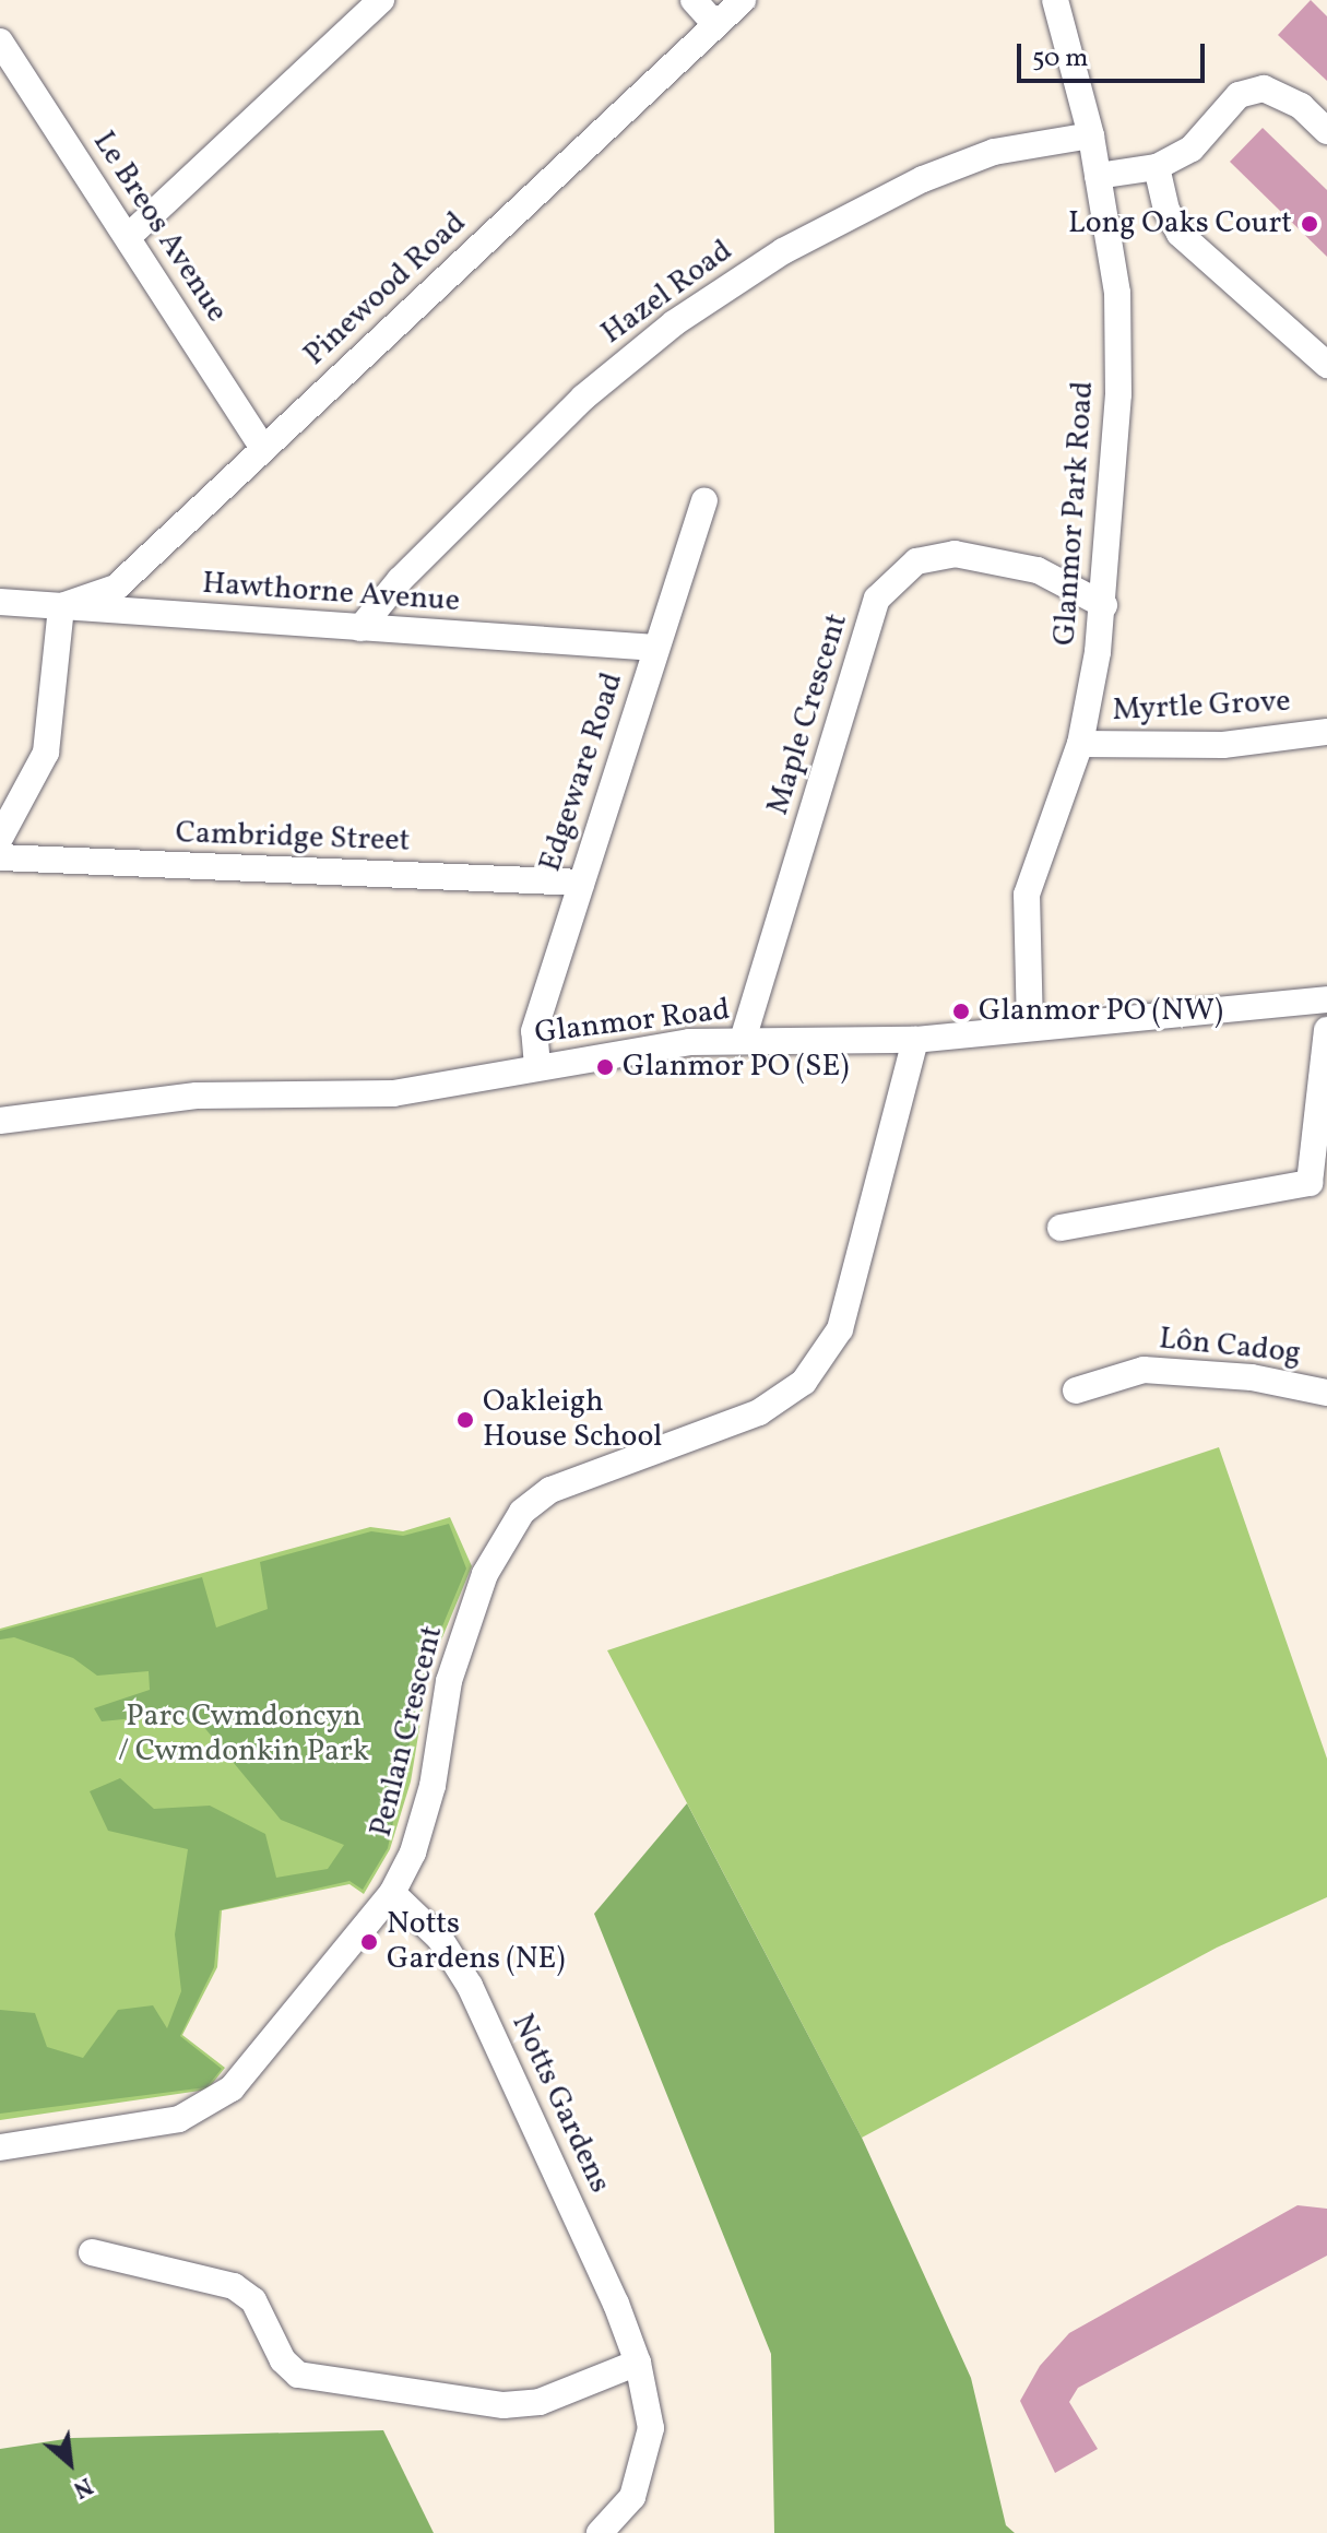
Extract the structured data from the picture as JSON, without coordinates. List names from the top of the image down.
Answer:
{
  "streets": {
    "street": [
      "Le Breos Avenue",
      "Pinewood Road",
      "Hazel Road",
      "Glanmor Park Road",
      "Hawthorne Avenue",
      "Myrtle Grove",
      "Maple Crescent",
      "Edgeware Road",
      "Cambridge Street",
      "Glanmor Road",
      "Lôn Cadog",
      "Penlan Crescent",
      "Notts Gardens"
    ]
  },
  "crossings": [
    ["Le Breos Avenue", "Pinewood Road"],
    ["Pinewood Road", "Hawthorne Avenue"],
    ["Hazel Road", "Glanmor Park Road"],
    ["Hazel Road", "Hawthorne Avenue"],
    ["Glanmor Park Road", "Myrtle Grove"],
    ["Glanmor Park Road", "Maple Crescent"],
    ["Glanmor Park Road", "Glanmor Road"],
    ["Hawthorne Avenue", "Edgeware Road"],
    ["Maple Crescent", "Glanmor Road"],
    ["Edgeware Road", "Cambridge Street"],
    ["Edgeware Road", "Glanmor Road"],
    ["Glanmor Road", "Penlan Crescent"],
    ["Penlan Crescent", "Notts Gardens"]
  ],
  "parks": ["Parc Cwmdoncyn / Cwmdonkin Park"],
  "places": [
    "Long Oaks Court",
    "Glanmor PO (NW)",
    "Glanmor PO (SE)",
    "Oakleigh House School",
    "Notts Gardens (NE)"
  ],
  "scale_bar": "50 m",
  "north": "bottom right"
}
